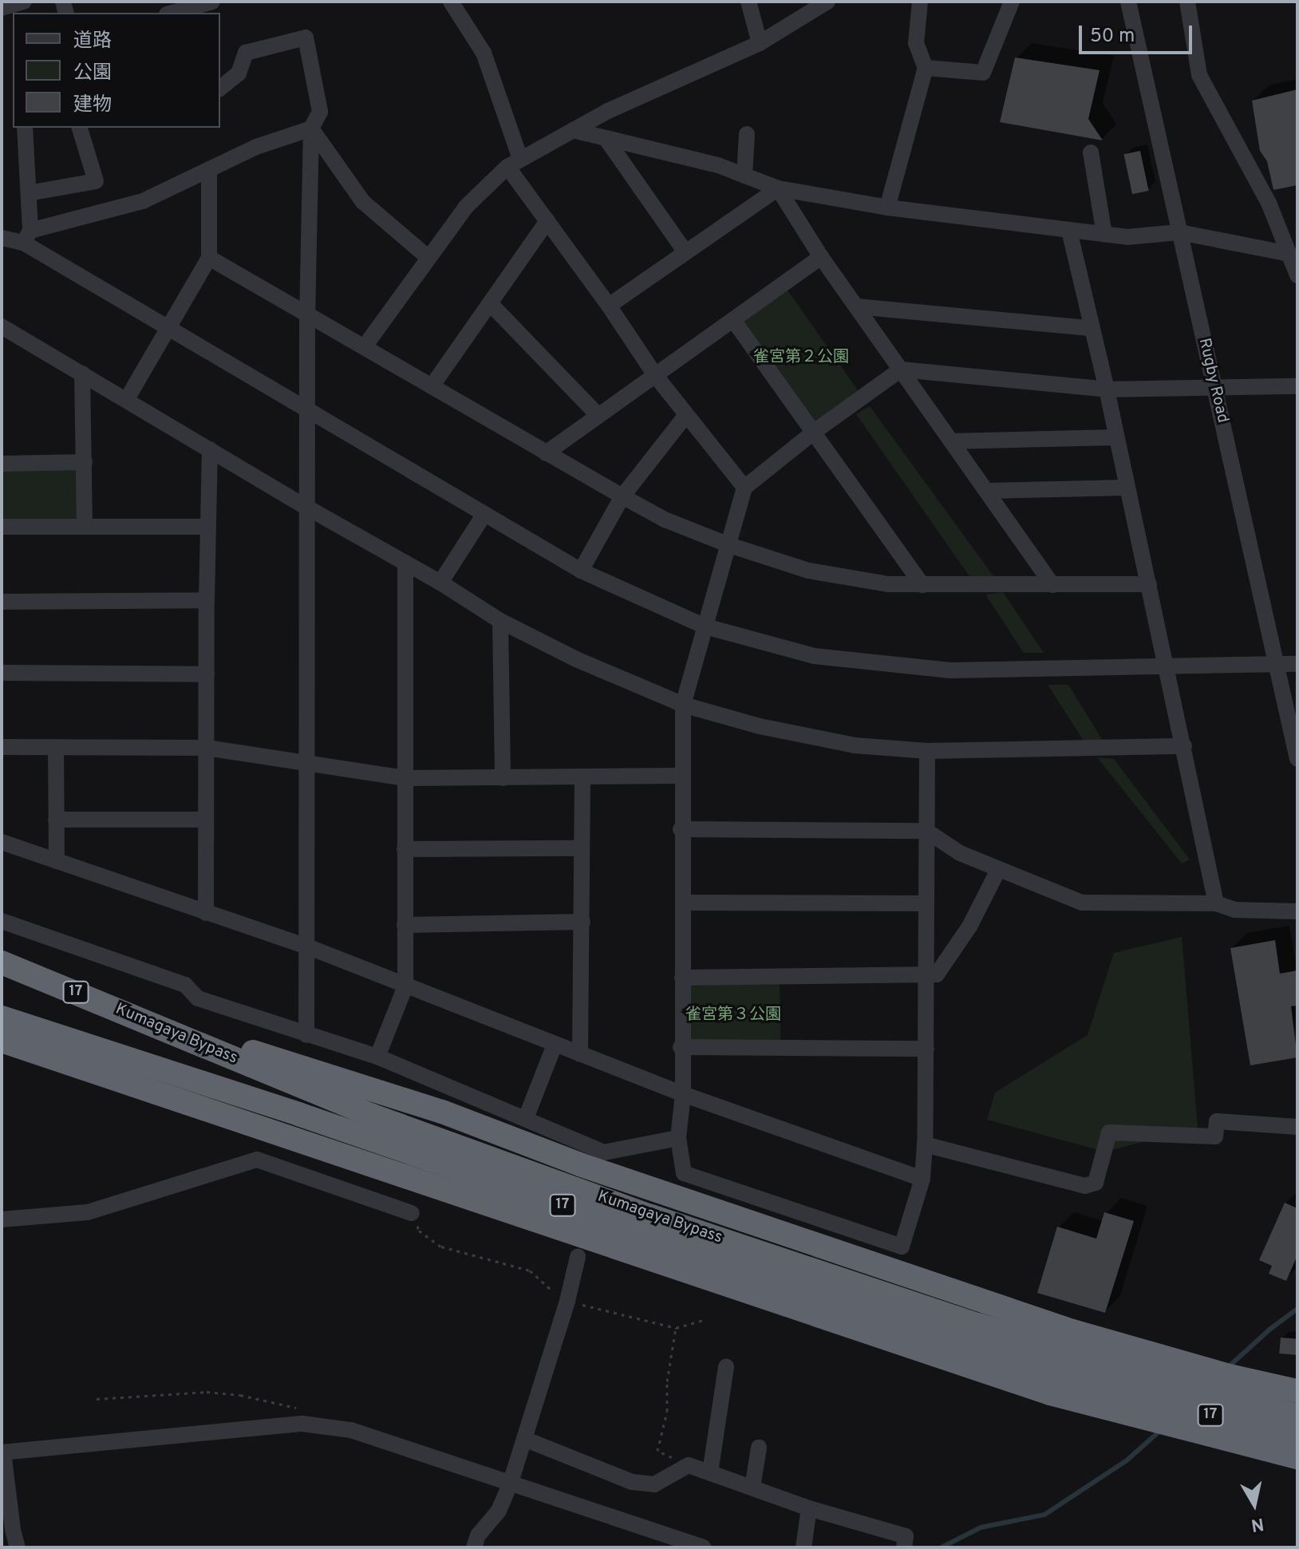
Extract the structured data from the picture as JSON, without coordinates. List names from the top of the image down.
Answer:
{
  "streets": {
    "highway": ["17", "Kumagaya Bypass"],
    "street": ["Rugby Road"]
  },
  "crossings": [
    ["17", "Kumagaya Bypass"]
  ],
  "parks": ["雀宮第２公園", "雀宮第３公園"],
  "legend": ["道路", "公園", "建物"],
  "scale_bar": "50 m",
  "north": "bottom"
}
